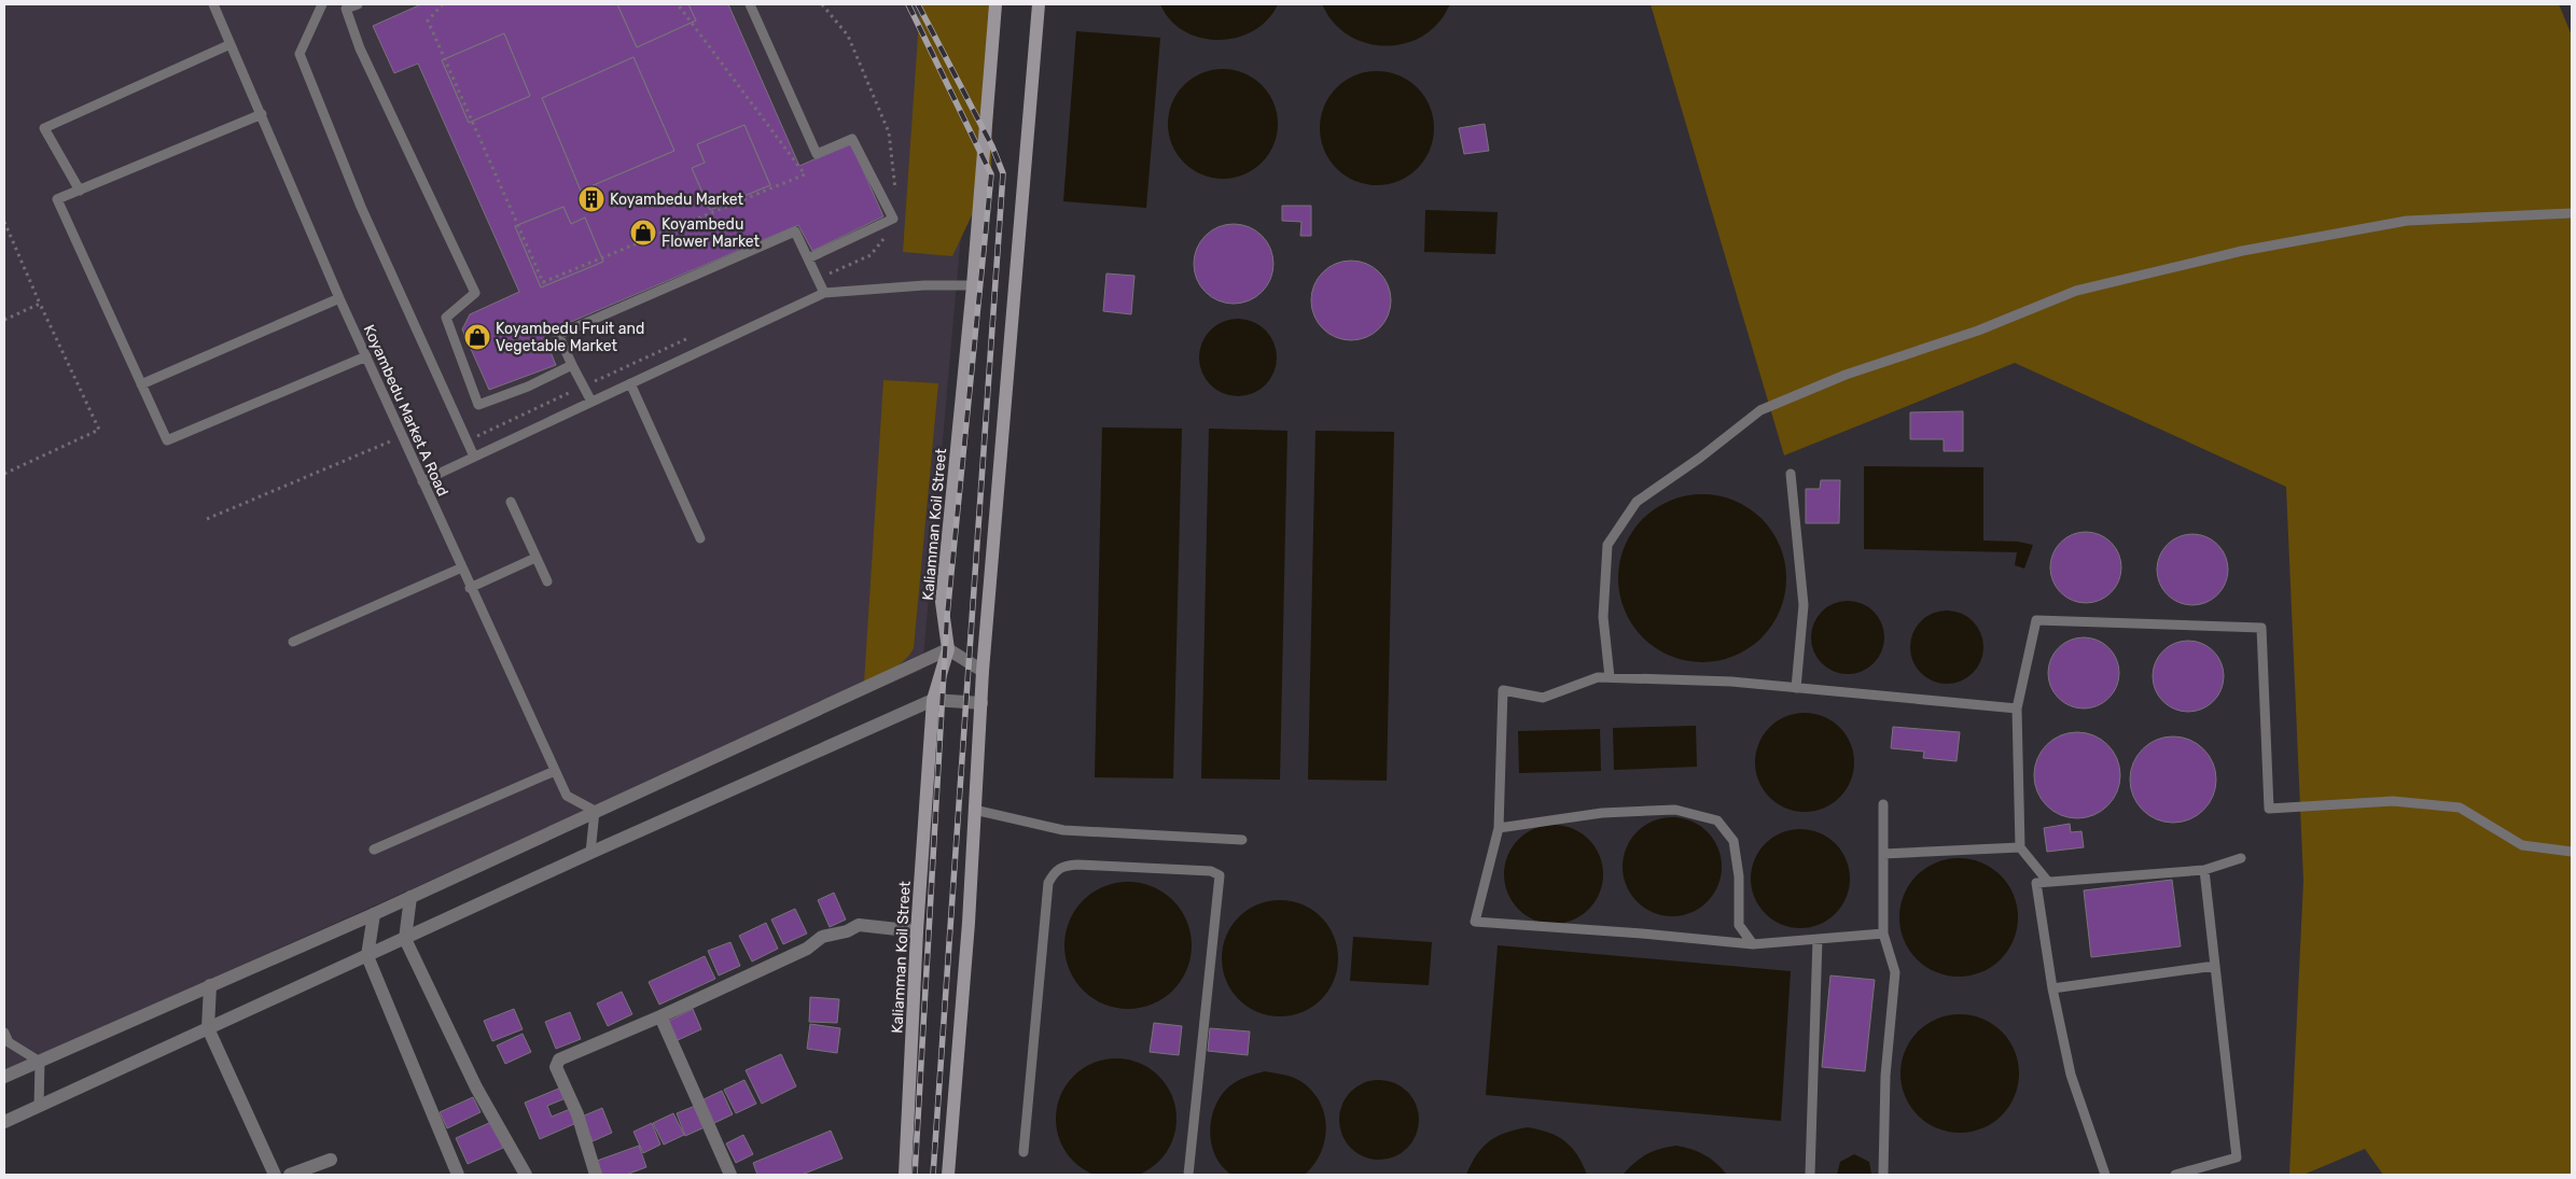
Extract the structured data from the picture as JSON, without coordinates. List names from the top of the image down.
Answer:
{
  "streets": {
    "main road": ["Kaliamman Koil Street"],
    "lane": ["Koyambedu Market A Road"]
  },
  "places": {
    "building": ["Koyambedu Market"],
    "shop": ["Koyambedu Flower Market", "Koyambedu Fruit and Vegetable Market"]
  }
}
